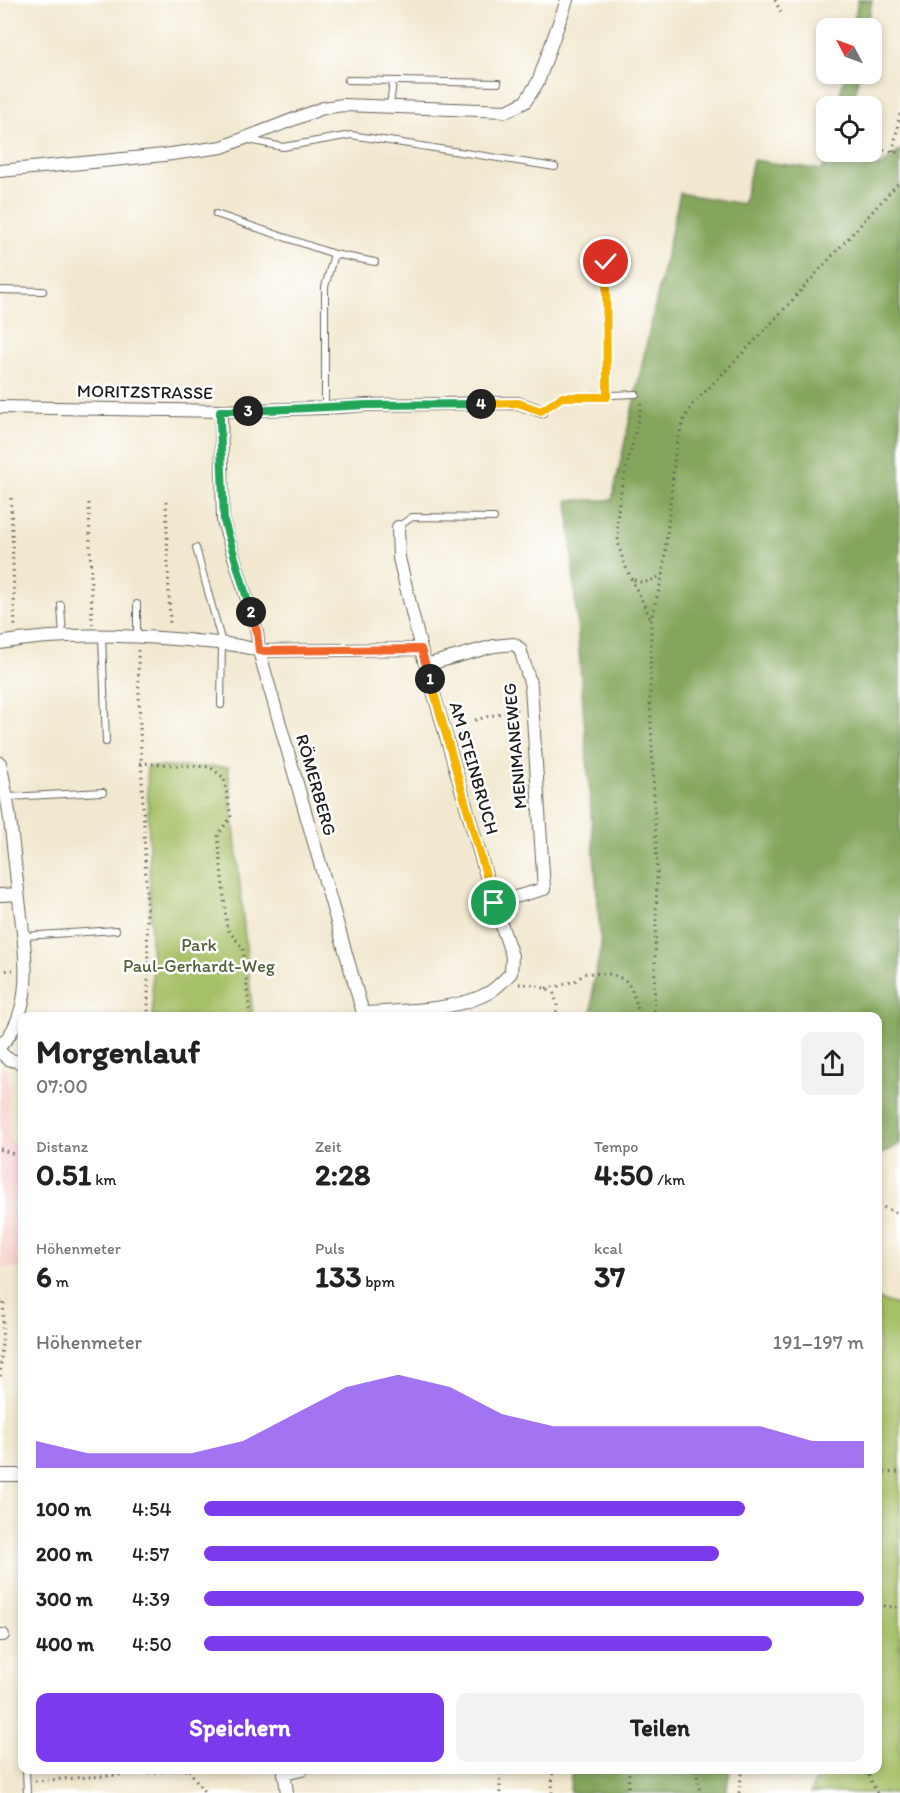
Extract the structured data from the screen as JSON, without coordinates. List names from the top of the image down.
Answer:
{
  "streets": {
    "street": [
      "MORITZSTRASSE",
      "MENIMANEWEG",
      "AM STEINBRUCH",
      "RÖMERBERG"
    ]
  },
  "crossings": [
    ["MORITZSTRASSE", "RÖMERBERG"],
    ["MENIMANEWEG", "AM STEINBRUCH"],
    ["AM STEINBRUCH", "RÖMERBERG"]
  ],
  "parks": ["Park Paul-Gerhardt-Weg"],
  "north": "top left",
  "page": {
    "pins": [
      "4",
      "3",
      "2",
      "1"
    ],
    "heading": ["Morgenlauf", "07:00"],
    "stats": [
      ["Distanz", "0.51 km"],
      ["Zeit", "2:28"],
      ["Tempo", "4:50 /km"],
      ["Höhenmeter", "6 m"],
      ["Puls", "133 bpm"],
      ["kcal", "37"]
    ],
    "chart": ["Höhenmeter", "191–197 m"],
    "list": [
      {
        "name": "100 m",
        "note": "4:54"
      },
      {
        "name": "200 m",
        "note": "4:57"
      },
      {
        "name": "300 m",
        "note": "4:39"
      },
      {
        "name": "400 m",
        "note": "4:50"
      }
    ],
    "buttons": ["Speichern", "Teilen"]
  }
}
